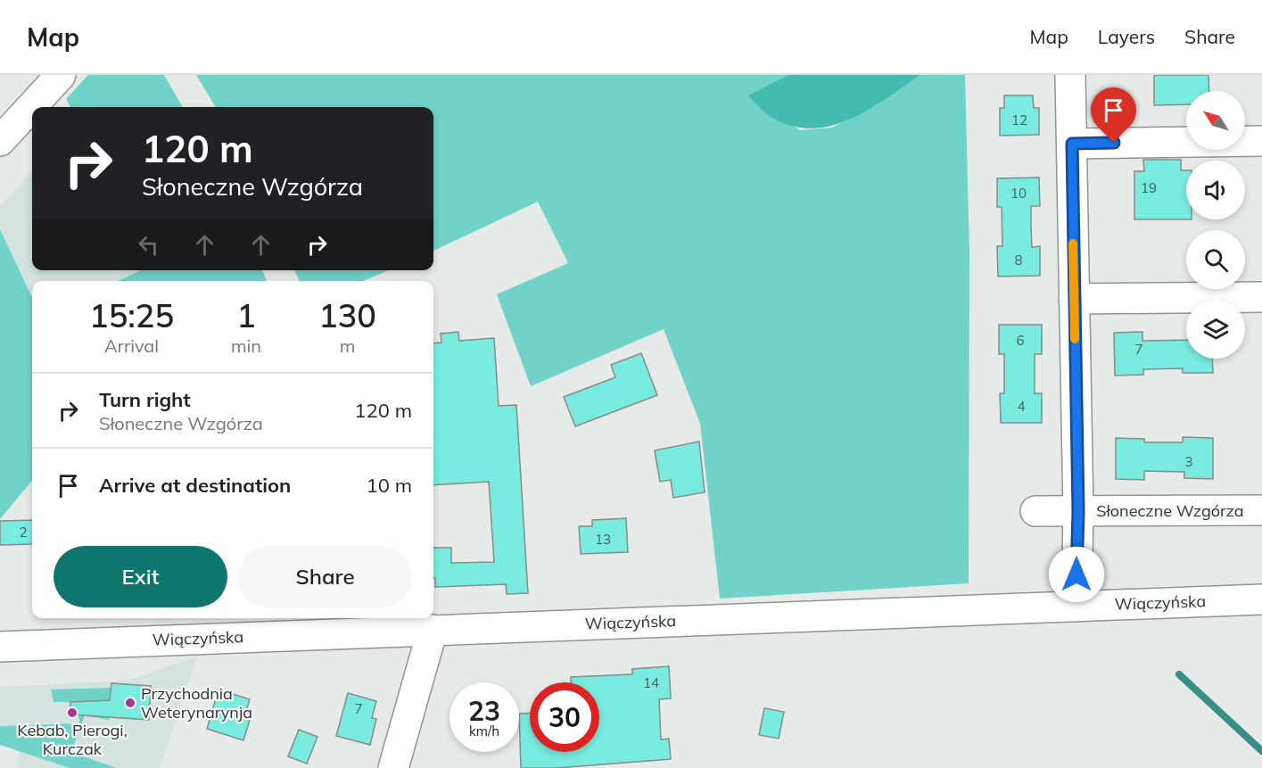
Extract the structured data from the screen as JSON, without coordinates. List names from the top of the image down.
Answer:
{
  "streets": {
    "street": ["Słoneczne Wzgórza", "Wiączyńska"]
  },
  "crossings": [
    ["Słoneczne Wzgórza", "Wiączyńska"]
  ],
  "places": ["Przychodnia Weterynarynja", "Kebab, Pierogi, Kurczak"],
  "house_numbers": [
    "12",
    "19",
    "10",
    "8",
    "6",
    "7",
    "4",
    "3",
    "2",
    "13",
    "14",
    "7"
  ],
  "north": "top left",
  "page": {
    "header": "Map",
    "nav": ["Map", "Layers", "Share"],
    "turn": ["120 m", "Słoneczne Wzgórza"],
    "eta": [
      "15:25",
      "Arrival",
      "1",
      "min",
      "130",
      "m"
    ],
    "list": [
      {
        "name": "Turn right",
        "note": "Słoneczne Wzgórza",
        "value": "120 m"
      },
      {
        "name": "Arrive at destination",
        "value": "10 m"
      }
    ],
    "buttons": ["Exit", "Share"],
    "speed": "23 km/h",
    "limit": "30"
  }
}
